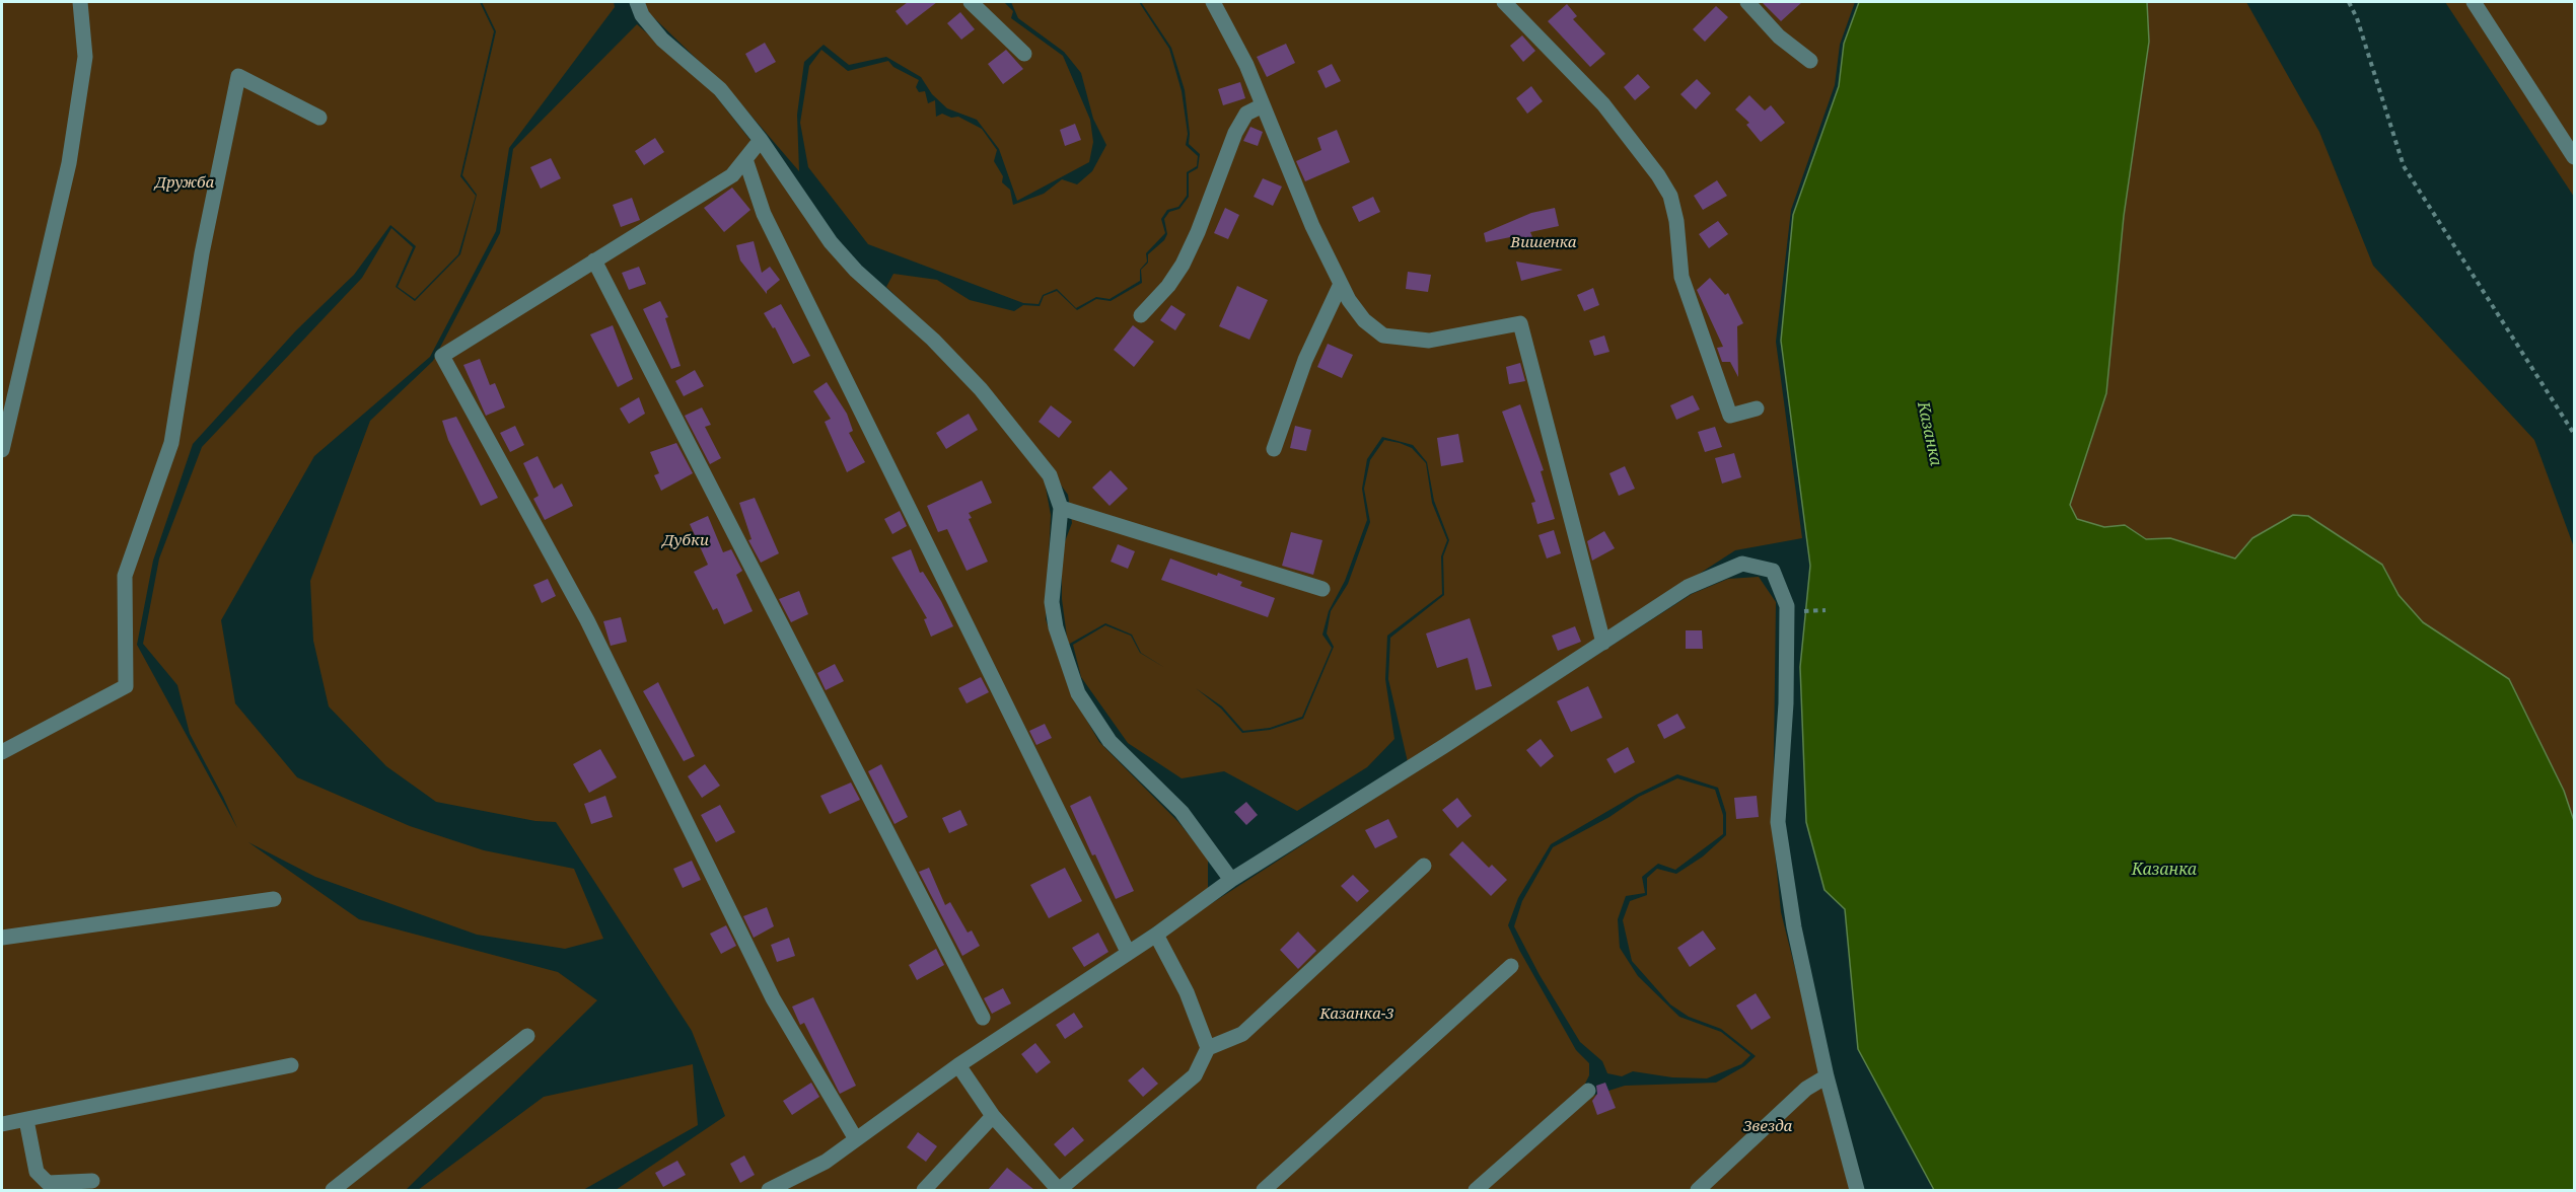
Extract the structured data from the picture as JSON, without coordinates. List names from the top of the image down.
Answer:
{
  "water": ["Казанка"],
  "parks": [
    "Дружба",
    "Вишенка",
    "Дубки",
    "Казанка-3",
    "Звезда"
  ]
}
